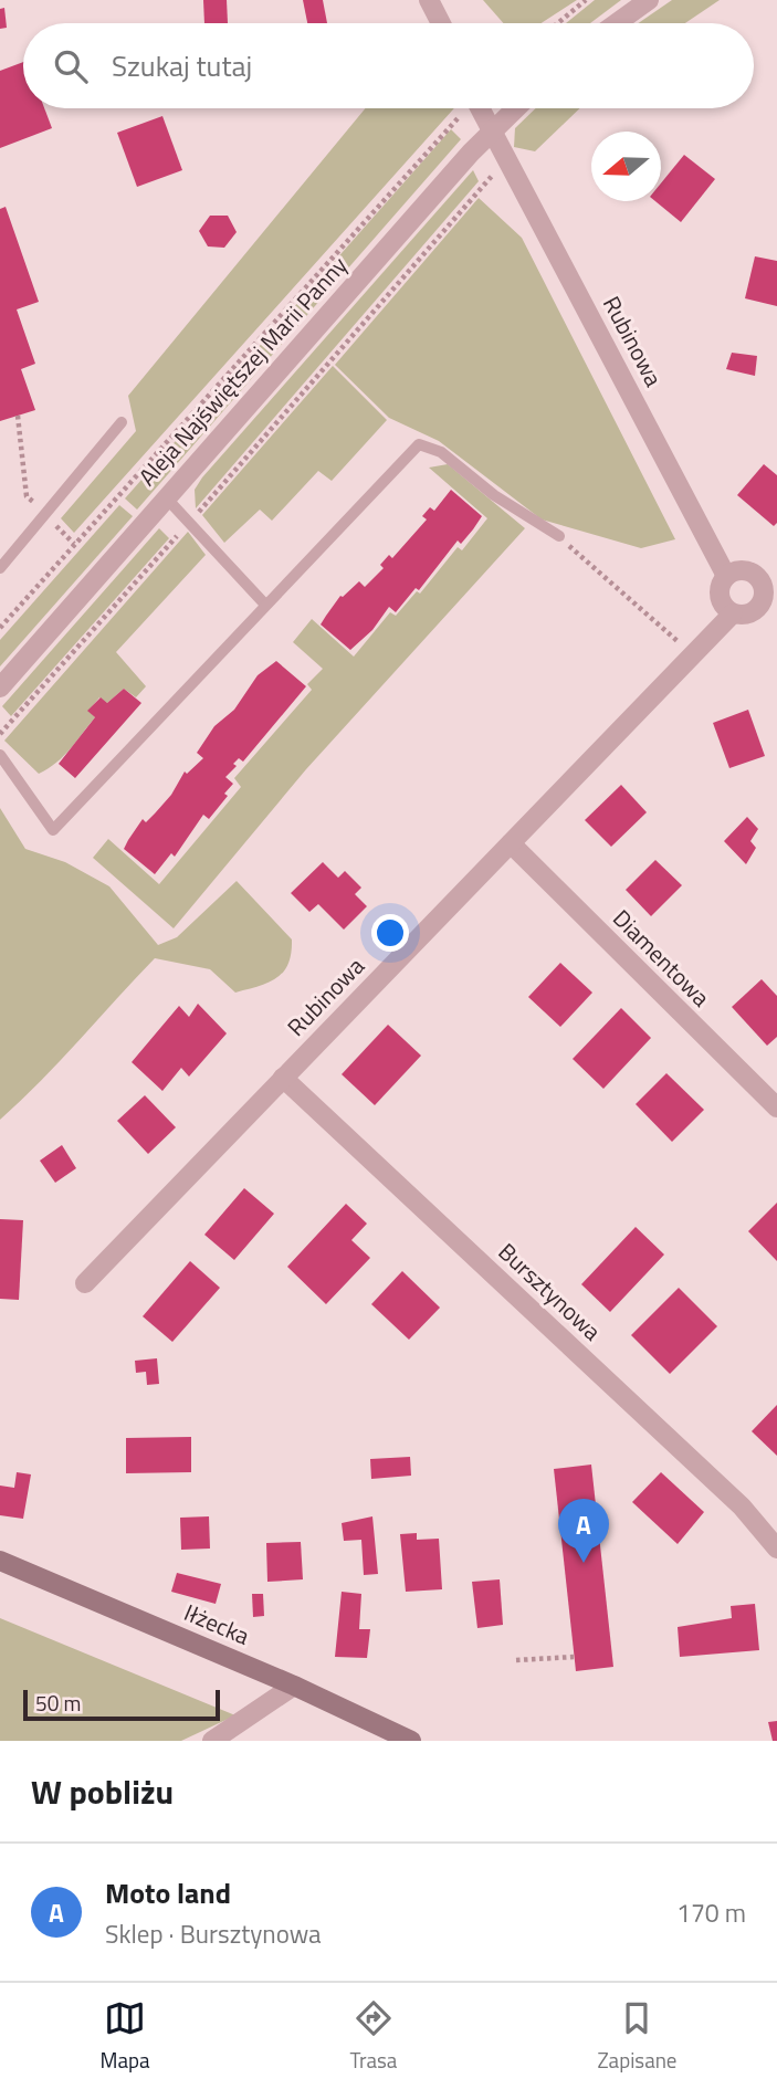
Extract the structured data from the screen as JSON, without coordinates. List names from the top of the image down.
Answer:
{
  "streets": {
    "main road": ["Iłżecka"],
    "street": [
      "Rubinowa",
      "Aleja Najświętszej Marii Panny",
      "Diamentowa",
      "Bursztynowa"
    ]
  },
  "crossings": [
    ["Rubinowa", "Aleja Najświętszej Marii Panny"],
    ["Rubinowa", "Diamentowa"],
    ["Rubinowa", "Bursztynowa"]
  ],
  "scale_bar": "50 m",
  "north": "left",
  "page": {
    "search": "Szukaj tutaj",
    "pins": "A",
    "scale": "50 m",
    "heading": "W pobliżu",
    "list": [
      {
        "mark": "A",
        "name": "Moto land",
        "note": "Sklep · Bursztynowa",
        "value": "170 m"
      }
    ],
    "nav": ["Mapa", "Trasa", "Zapisane"]
  }
}
